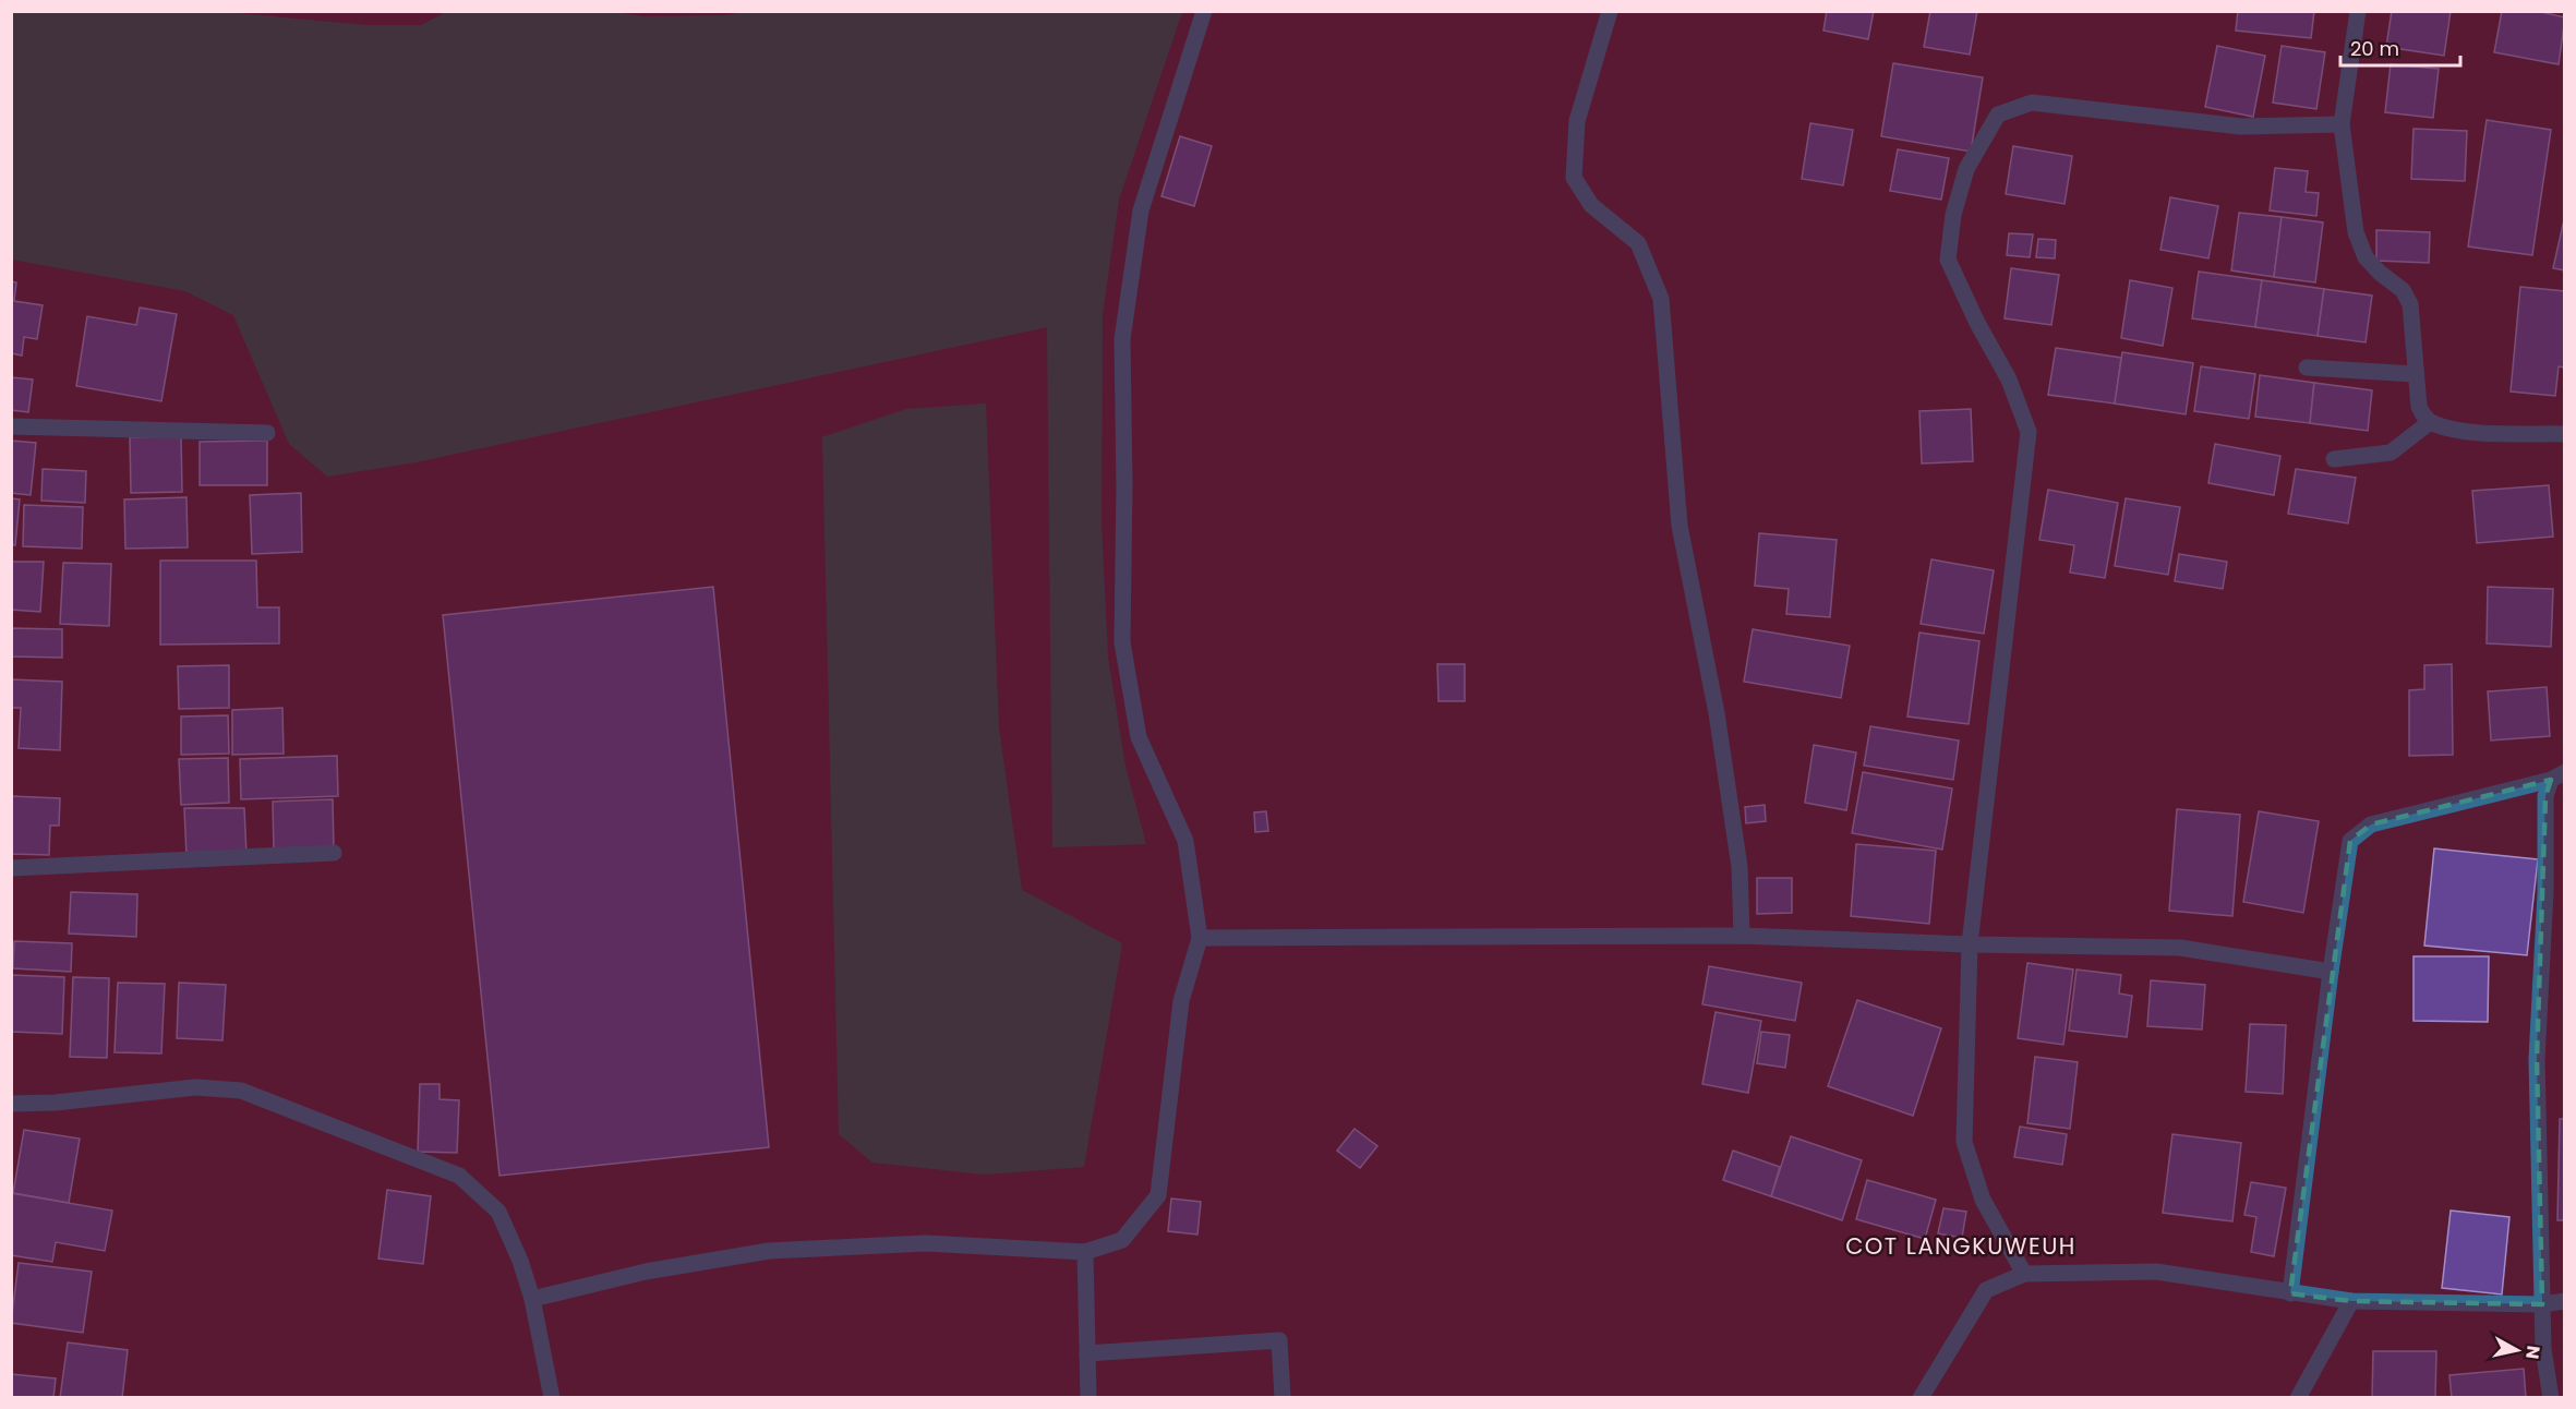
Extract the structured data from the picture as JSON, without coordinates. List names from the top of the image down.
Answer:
{
  "districts": ["COT LANGKUWEUH"],
  "scale_bar": "20 m",
  "north": "right"
}
